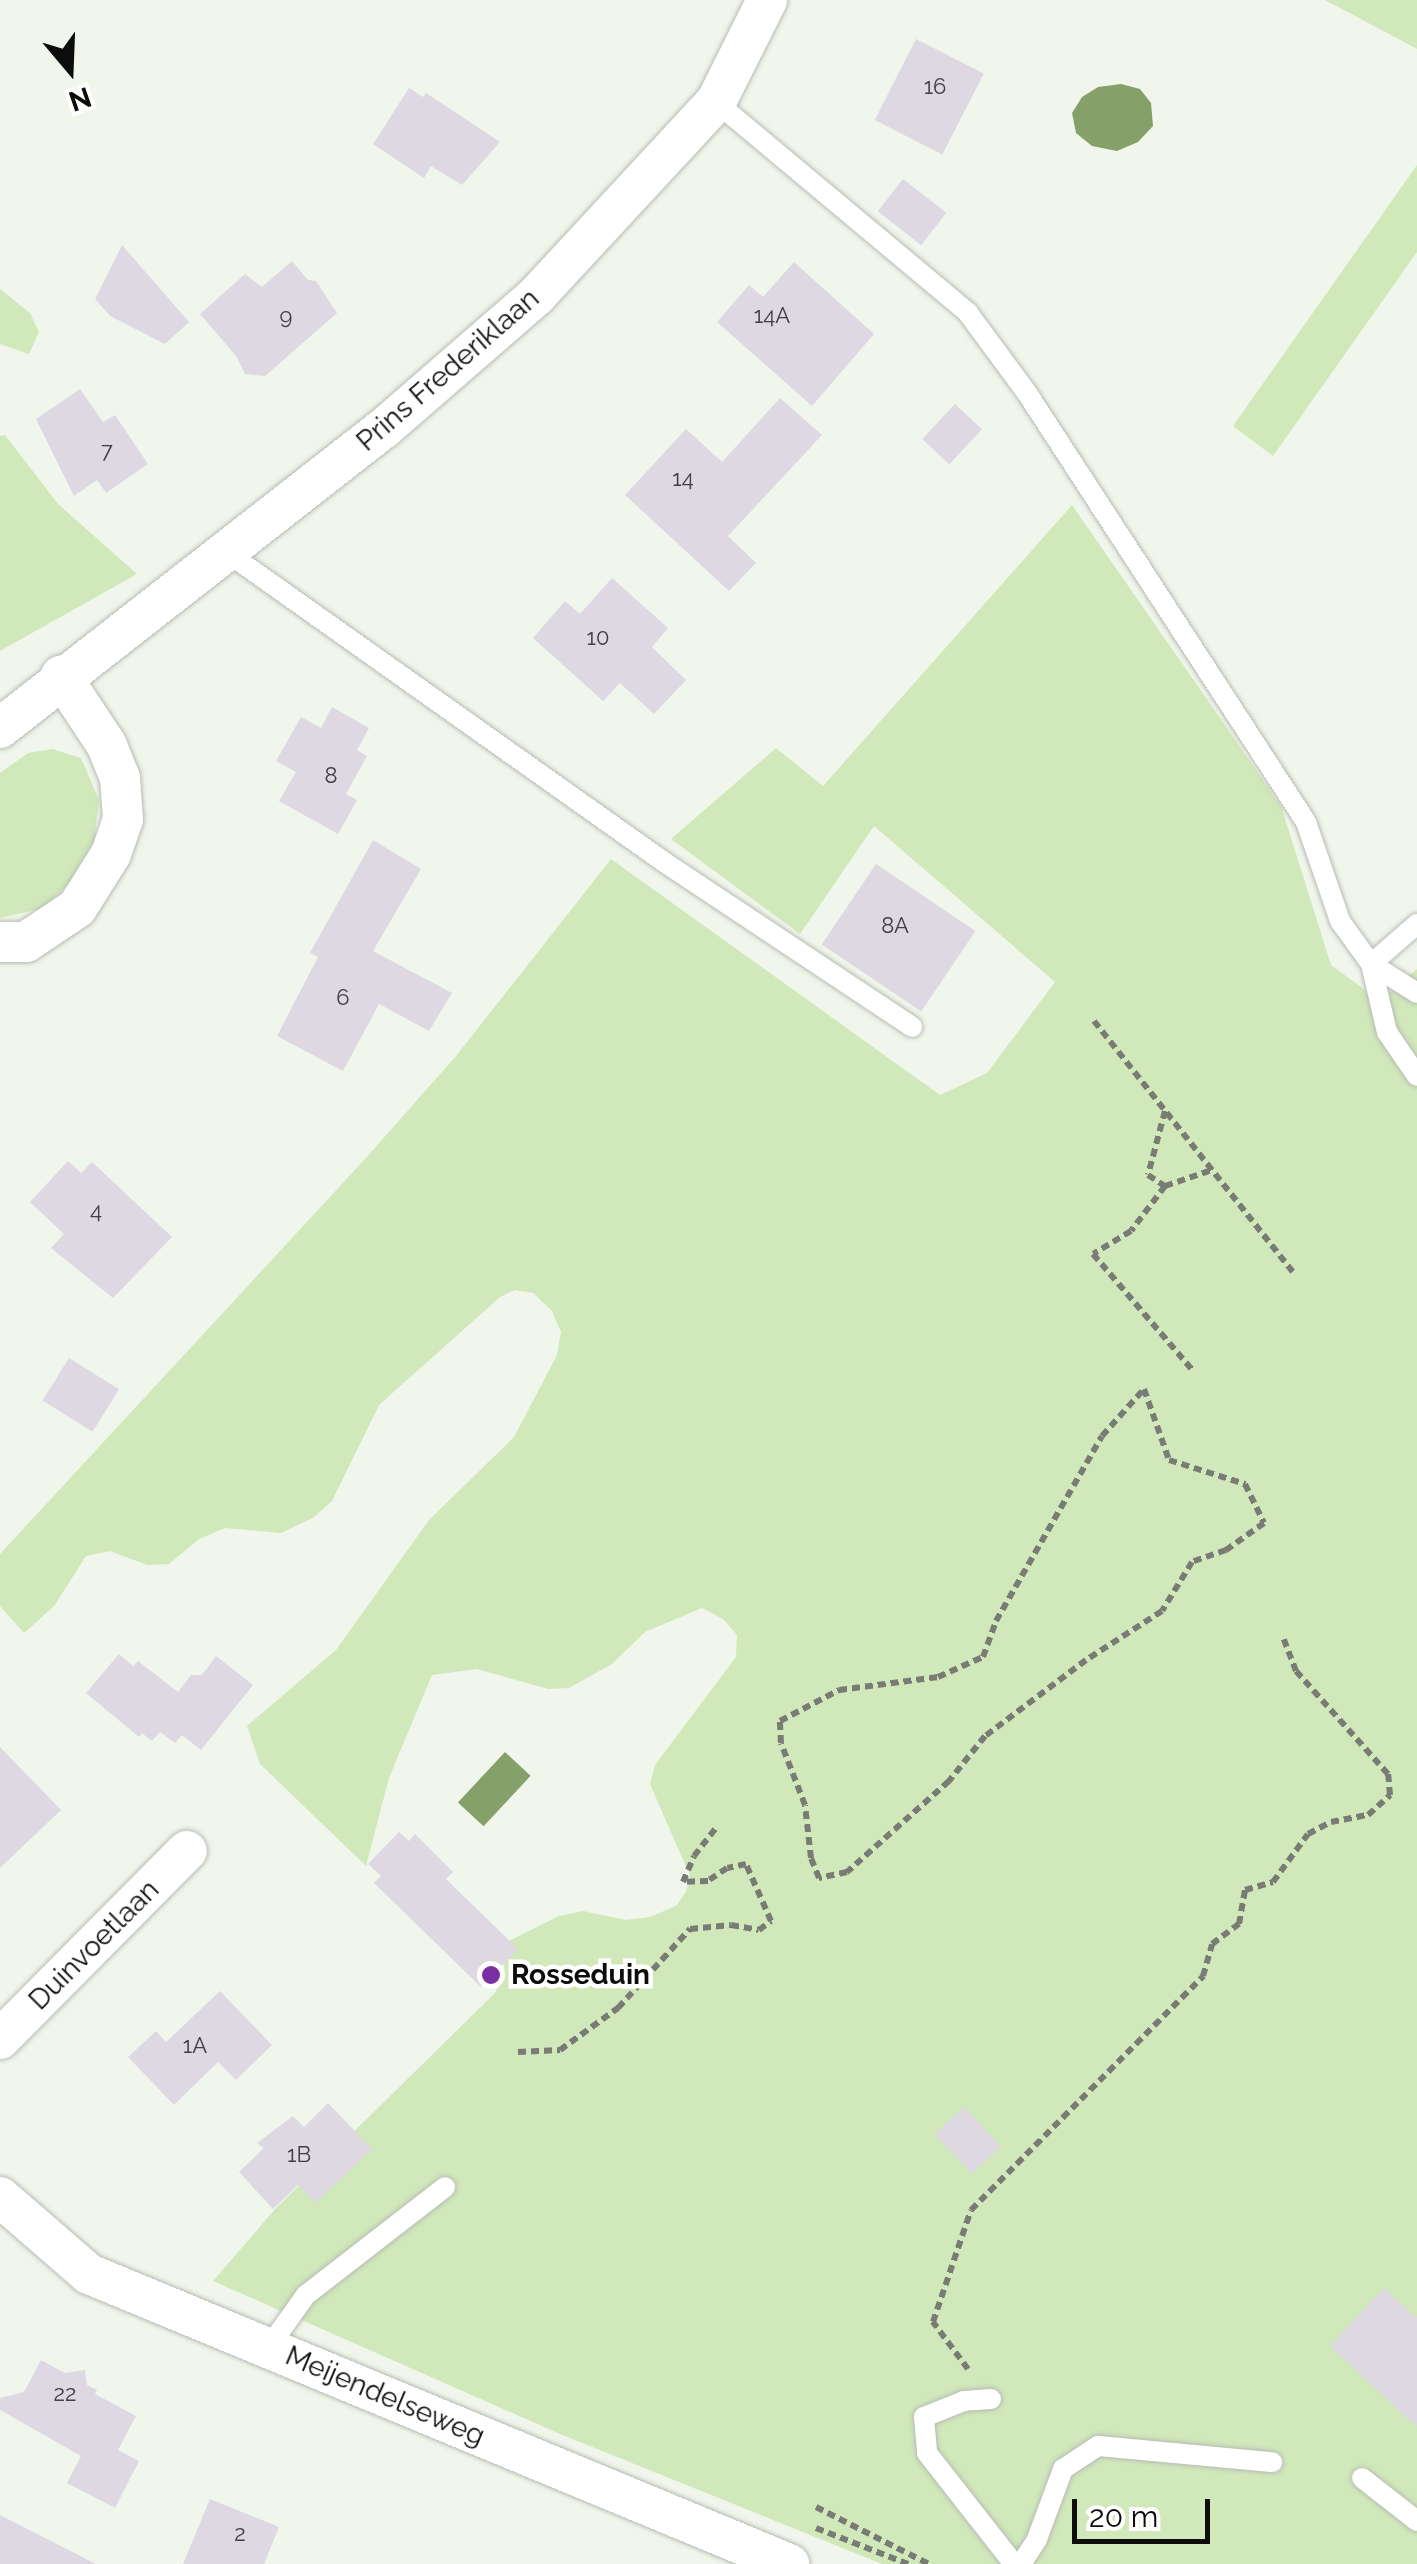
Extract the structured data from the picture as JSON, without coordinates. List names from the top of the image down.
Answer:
{
  "streets": {
    "street": ["Prins Frederiklaan", "Duinvoetlaan", "Meijendelseweg"]
  },
  "places": ["Rosseduin"],
  "house_numbers": [
    "16",
    "14A",
    "9",
    "7",
    "14",
    "10",
    "8",
    "8A",
    "6",
    "4",
    "1A",
    "1B",
    "22",
    "2"
  ],
  "scale_bar": "20 m",
  "north": "bottom"
}
